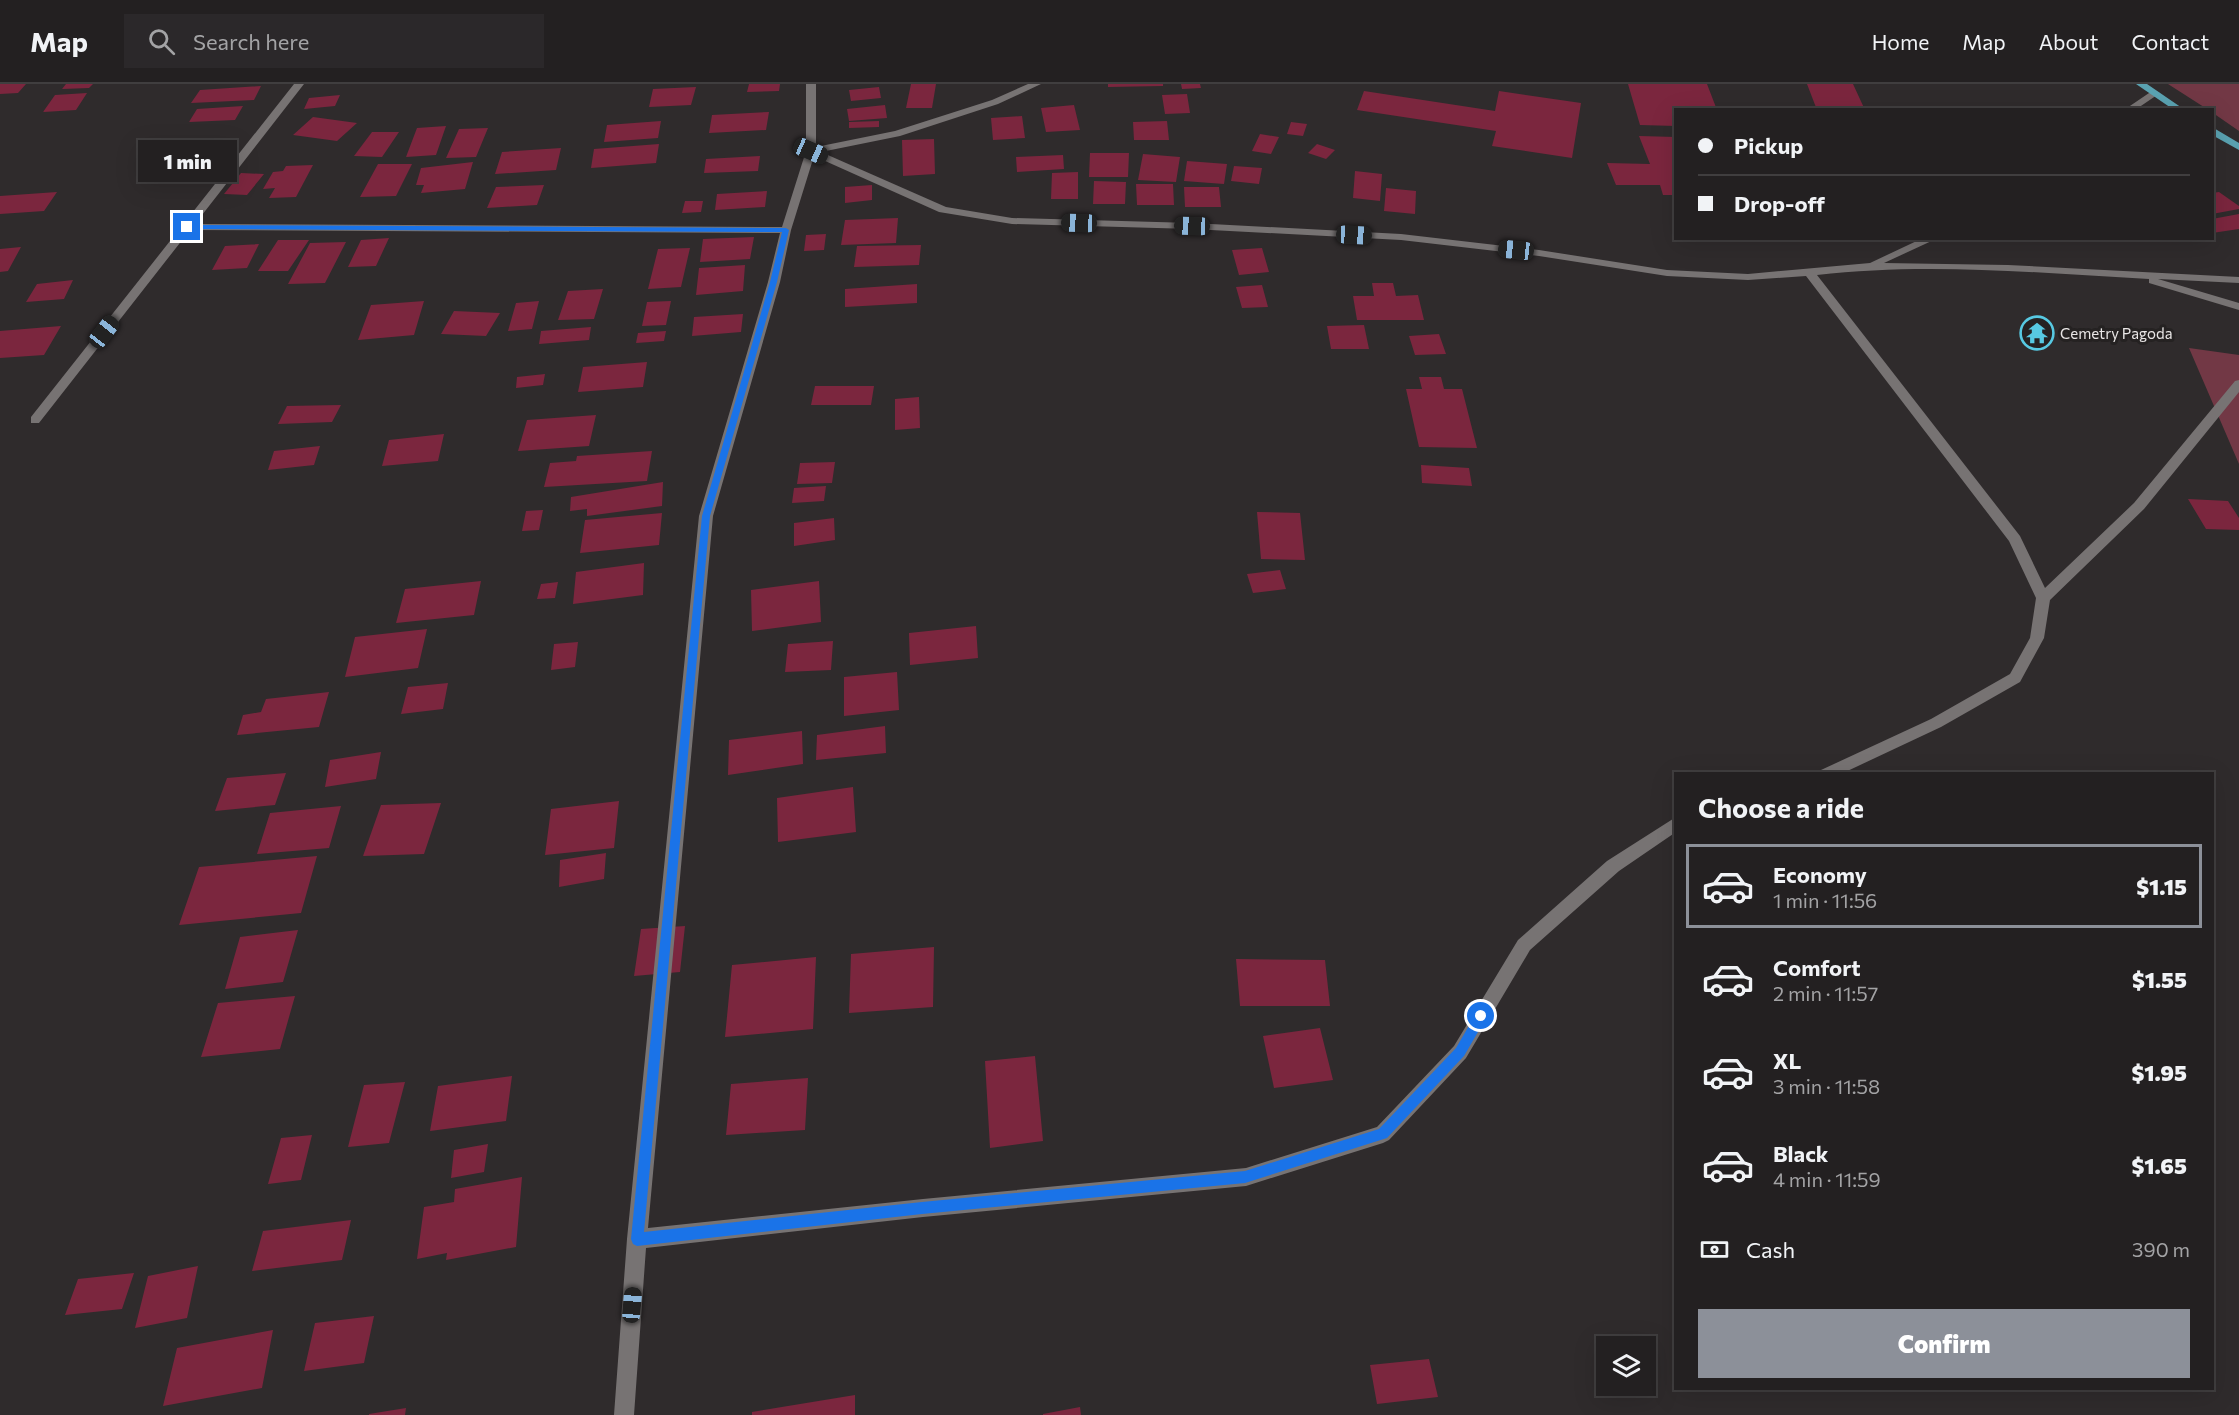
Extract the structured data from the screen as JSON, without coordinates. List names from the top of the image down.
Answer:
{
  "places": {
    "temple": ["Cemetry Pagoda"]
  },
  "page": {
    "header": "Map",
    "search": "Search here",
    "nav": [
      "Home",
      "Map",
      "About",
      "Contact"
    ],
    "banner": ["Pickup", "Drop-off"],
    "bubble": "1 min",
    "heading": "Choose a ride",
    "list": [
      {
        "name": "Economy",
        "note": "1 min · 11:56",
        "value": "$1.15"
      },
      {
        "name": "Comfort",
        "note": "2 min · 11:57",
        "value": "$1.55"
      },
      {
        "name": "XL",
        "note": "3 min · 11:58",
        "value": "$1.95"
      },
      {
        "name": "Black",
        "note": "4 min · 11:59",
        "value": "$1.65"
      }
    ],
    "pay": ["Cash", "390 m"],
    "buttons": "Confirm"
  }
}
